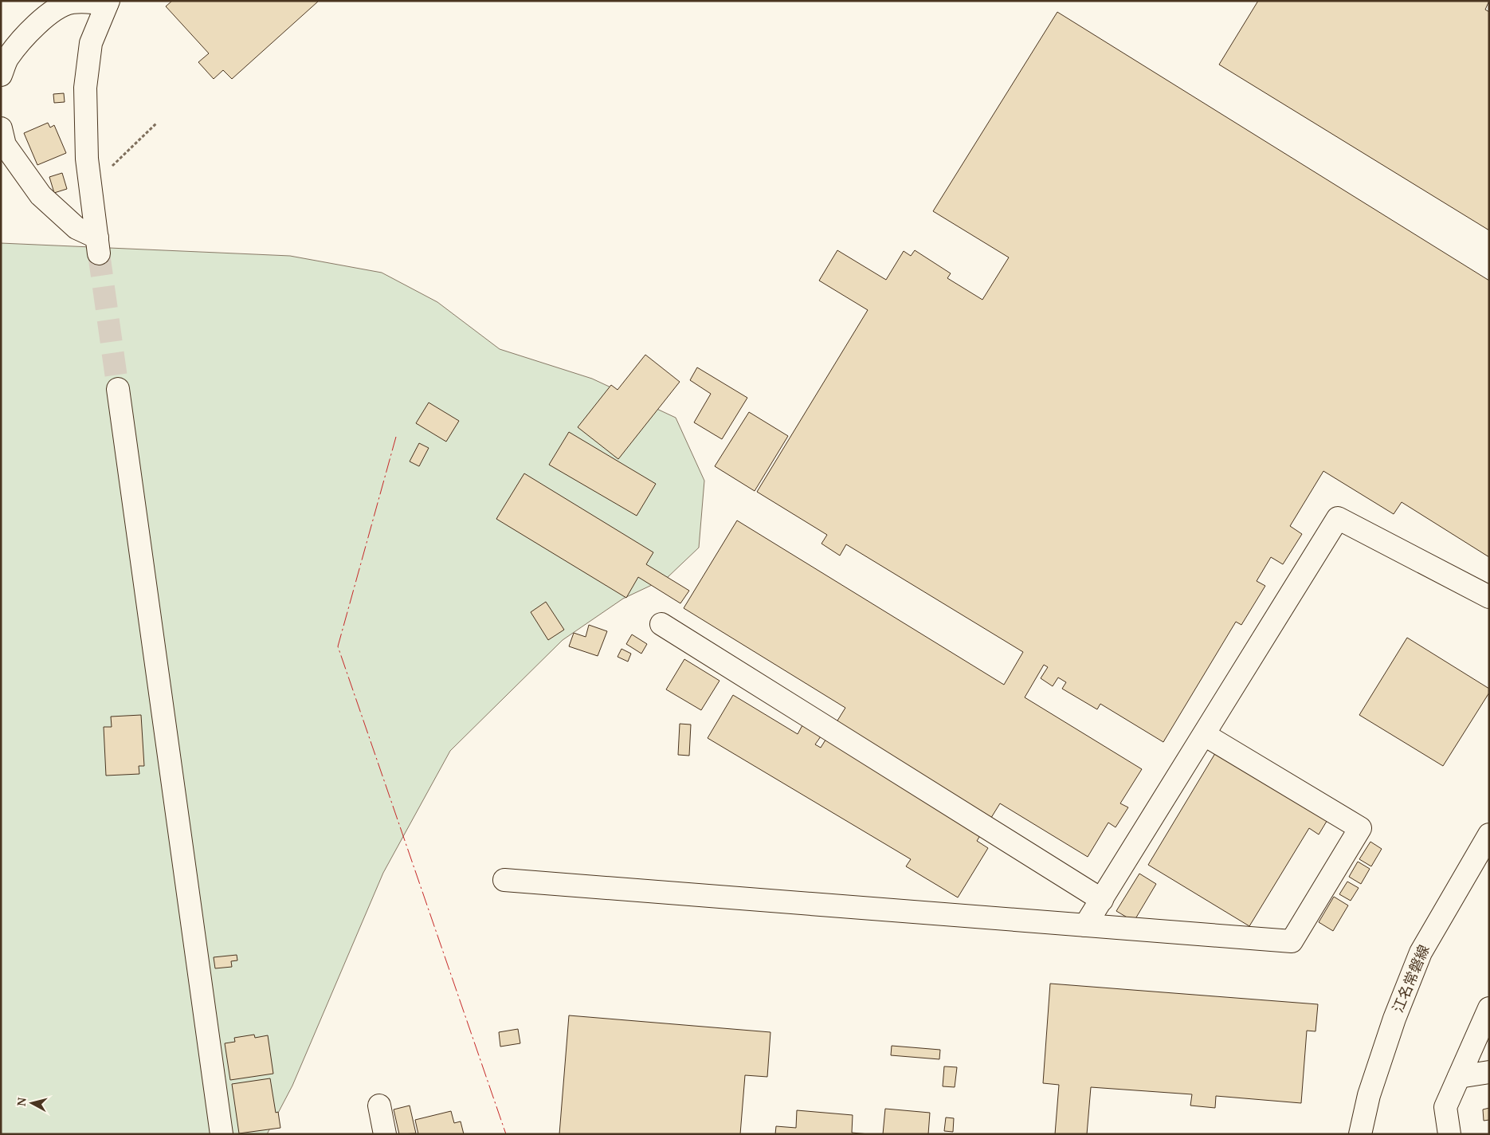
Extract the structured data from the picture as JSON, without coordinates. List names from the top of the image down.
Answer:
{
  "streets": {
    "street": ["江名常磐線"]
  },
  "north": "left"
}
